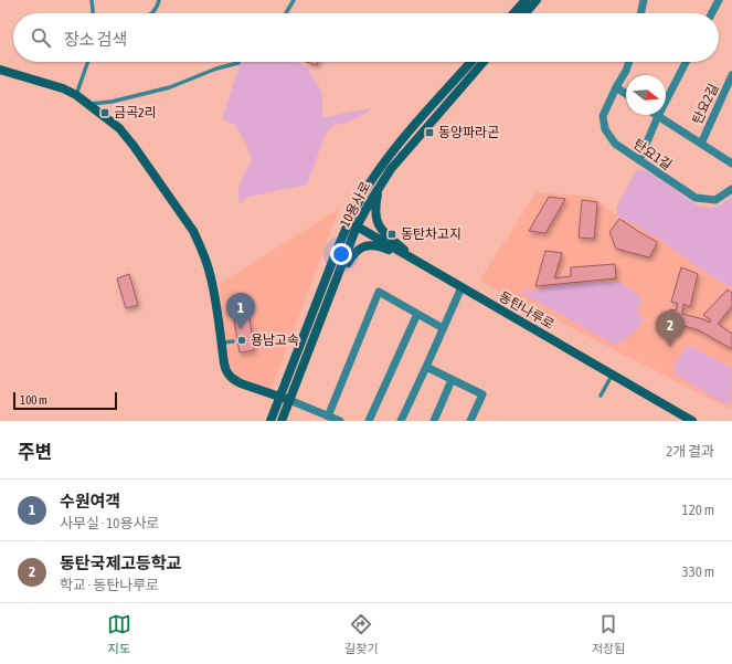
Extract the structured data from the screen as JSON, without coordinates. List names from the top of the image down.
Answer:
{
  "streets": {
    "street": [
      "탄요2길",
      "탄요1길",
      "10용사로",
      "동탄나루로"
    ]
  },
  "crossings": [
    ["10용사로", "동탄나루로"]
  ],
  "places": {
    "transit": ["금곡2리", "동양파라곤", "동탄차고지"],
    "other": ["용남고속"]
  },
  "scale_bar": "100 m",
  "north": "right",
  "page": {
    "search": "장소 검색",
    "pins": ["1", "2"],
    "scale": "100 m",
    "heading": ["주변", "2개 결과"],
    "list": [
      {
        "mark": "1",
        "name": "수원여객",
        "note": "사무실 · 10용사로",
        "value": "120 m"
      },
      {
        "mark": "2",
        "name": "동탄국제고등학교",
        "note": "학교 · 동탄나루로",
        "value": "330 m"
      }
    ],
    "nav": ["지도", "길찾기", "저장됨"]
  }
}
